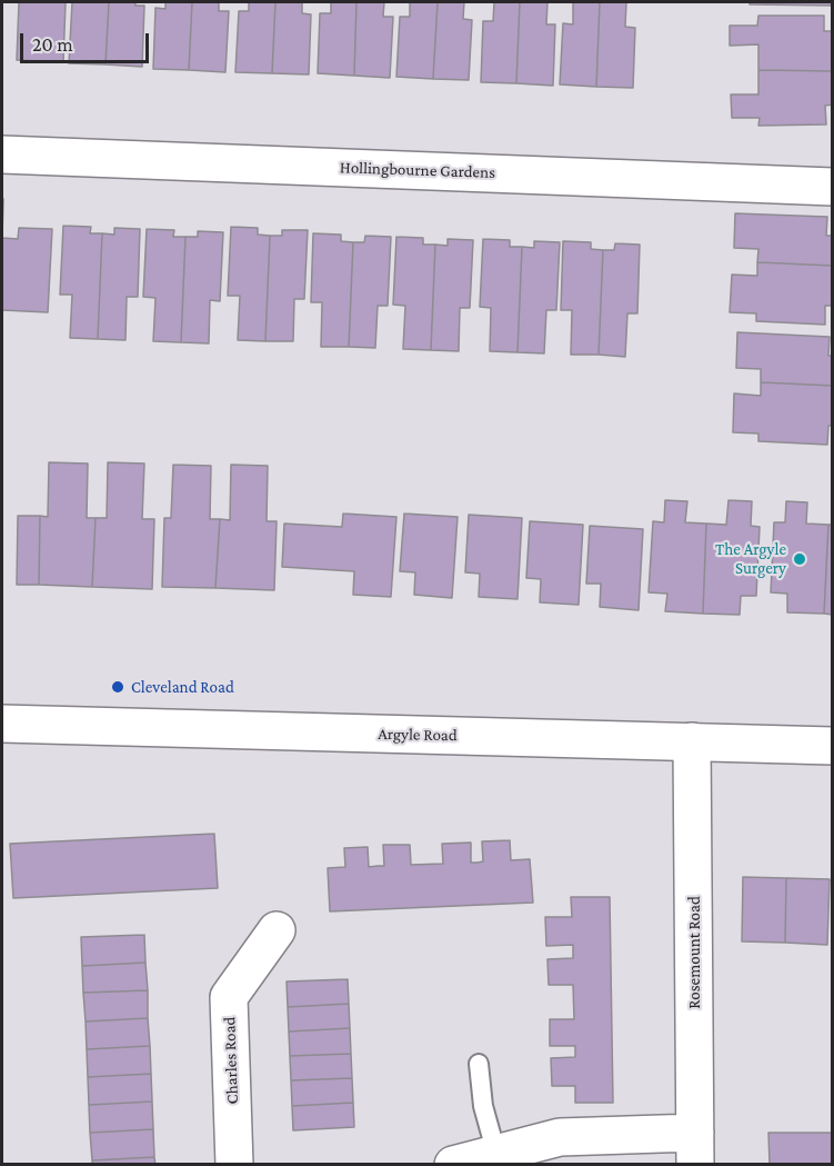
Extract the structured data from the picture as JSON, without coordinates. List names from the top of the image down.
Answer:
{
  "streets": {
    "street": [
      "Hollingbourne Gardens",
      "Argyle Road",
      "Rosemount Road",
      "Charles Road"
    ]
  },
  "crossings": [
    ["Argyle Road", "Rosemount Road"]
  ],
  "places": ["The Argyle Surgery", "Cleveland Road"],
  "scale_bar": "20 m"
}
